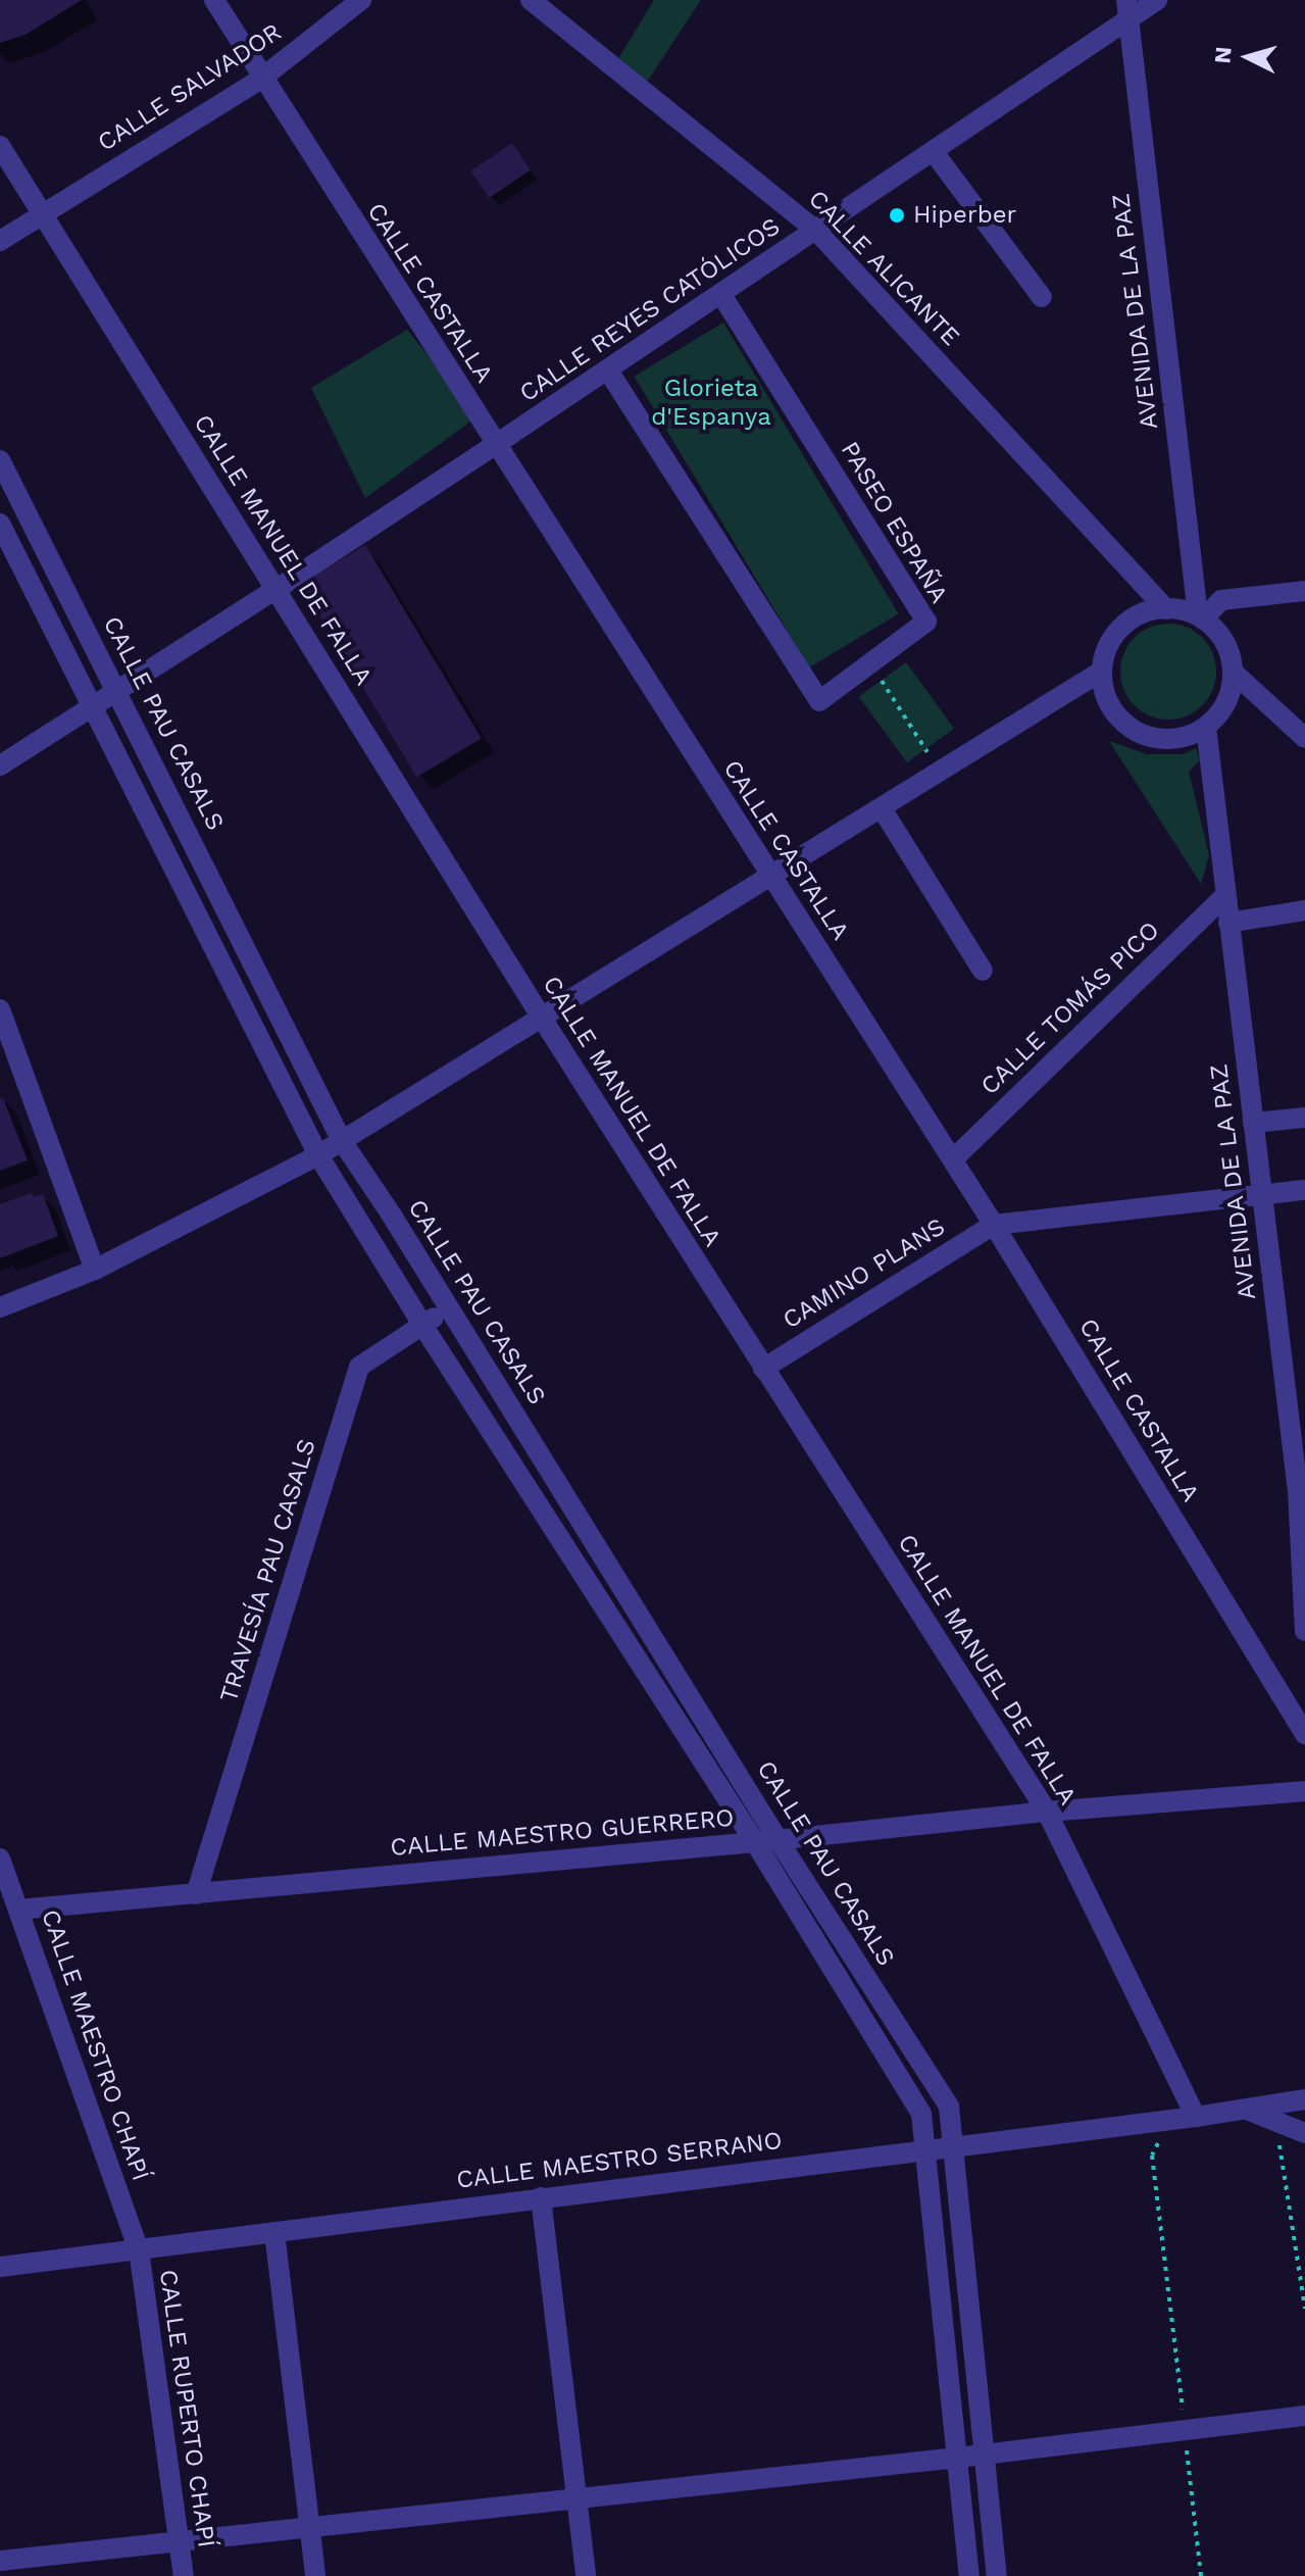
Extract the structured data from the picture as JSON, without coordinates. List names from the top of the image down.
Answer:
{
  "streets": {
    "street": [
      "CALLE SALVADOR",
      "CALLE ALICANTE",
      "CALLE CASTALLA",
      "CALLE REYES CATÓLICOS",
      "AVENIDA DE LA PAZ",
      "PASEO ESPAÑA",
      "CALLE MANUEL DE FALLA",
      "CALLE PAU CASALS",
      "CALLE TOMÁS PICO",
      "CAMINO PLANS",
      "TRAVESÍA PAU CASALS",
      "CALLE MAESTRO GUERRERO",
      "CALLE MAESTRO CHAPÍ",
      "CALLE MAESTRO SERRANO",
      "CALLE RUPERTO CHAPÍ"
    ]
  },
  "crossings": [
    ["CALLE SALVADOR", "CALLE CASTALLA"],
    ["CALLE SALVADOR", "CALLE MANUEL DE FALLA"],
    ["CALLE ALICANTE", "CALLE REYES CATÓLICOS"],
    ["CALLE ALICANTE", "AVENIDA DE LA PAZ"],
    ["CALLE CASTALLA", "CALLE REYES CATÓLICOS"],
    ["CALLE CASTALLA", "CALLE TOMÁS PICO"],
    ["CALLE CASTALLA", "CAMINO PLANS"],
    ["CALLE REYES CATÓLICOS", "AVENIDA DE LA PAZ"],
    ["CALLE REYES CATÓLICOS", "PASEO ESPAÑA"],
    ["CALLE REYES CATÓLICOS", "CALLE MANUEL DE FALLA"],
    ["CALLE REYES CATÓLICOS", "CALLE PAU CASALS"],
    ["AVENIDA DE LA PAZ", "CALLE TOMÁS PICO"],
    ["CALLE MANUEL DE FALLA", "CAMINO PLANS"],
    ["CALLE MANUEL DE FALLA", "CALLE MAESTRO GUERRERO"],
    ["CALLE MANUEL DE FALLA", "CALLE MAESTRO SERRANO"],
    ["CALLE PAU CASALS", "TRAVESÍA PAU CASALS"],
    ["CALLE PAU CASALS", "CALLE MAESTRO GUERRERO"],
    ["CALLE PAU CASALS", "CALLE MAESTRO SERRANO"],
    ["TRAVESÍA PAU CASALS", "CALLE MAESTRO GUERRERO"],
    ["CALLE MAESTRO GUERRERO", "CALLE MAESTRO CHAPÍ"],
    ["CALLE MAESTRO CHAPÍ", "CALLE MAESTRO SERRANO"],
    ["CALLE MAESTRO CHAPÍ", "CALLE RUPERTO CHAPÍ"],
    ["CALLE MAESTRO SERRANO", "CALLE RUPERTO CHAPÍ"]
  ],
  "parks": ["Glorieta d'Espanya"],
  "places": ["Hiperber"],
  "north": "left"
}
